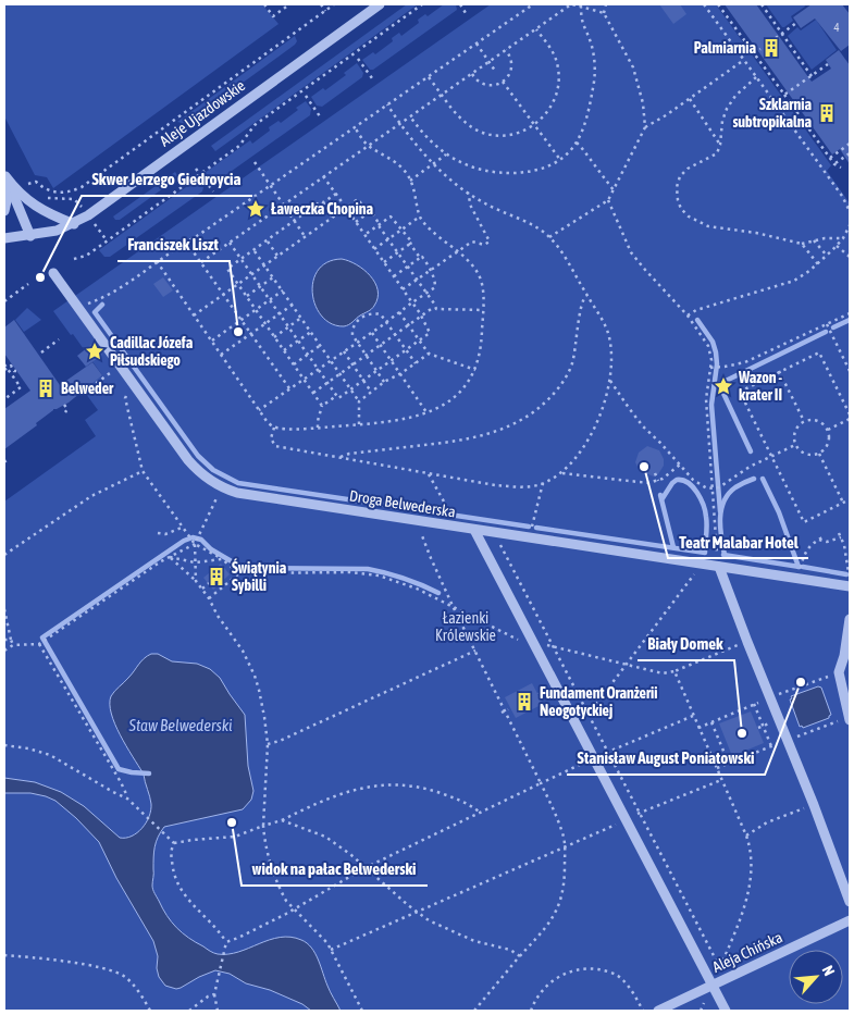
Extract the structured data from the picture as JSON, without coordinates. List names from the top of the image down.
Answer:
{
  "streets": {
    "street": ["Aleje Ujazdowskie", "Droga Belwederska", "Aleja Chińska"]
  },
  "water": ["Staw Belwederski"],
  "parks": ["Łazienki Królewskie"],
  "places": {
    "building": [
      "Palmiarnia",
      "Szklarnia subtropikalna",
      "Belweder",
      "Świątynia Sybilli",
      "Fundament Oranżerii Neogotyckiej"
    ],
    "place": ["Ławeczka Chopina", "Cadillac Józefa Piłsudskiego", "Wazon - krater II"],
    "other": [
      "Skwer Jerzego Giedroycia",
      "Franciszek Liszt",
      "Teatr Malabar Hotel",
      "Stanisław August Poniatowski",
      "Biały Domek",
      "widok na pałac Belwederski"
    ]
  },
  "house_numbers": ["4"],
  "north": "top right"
}
